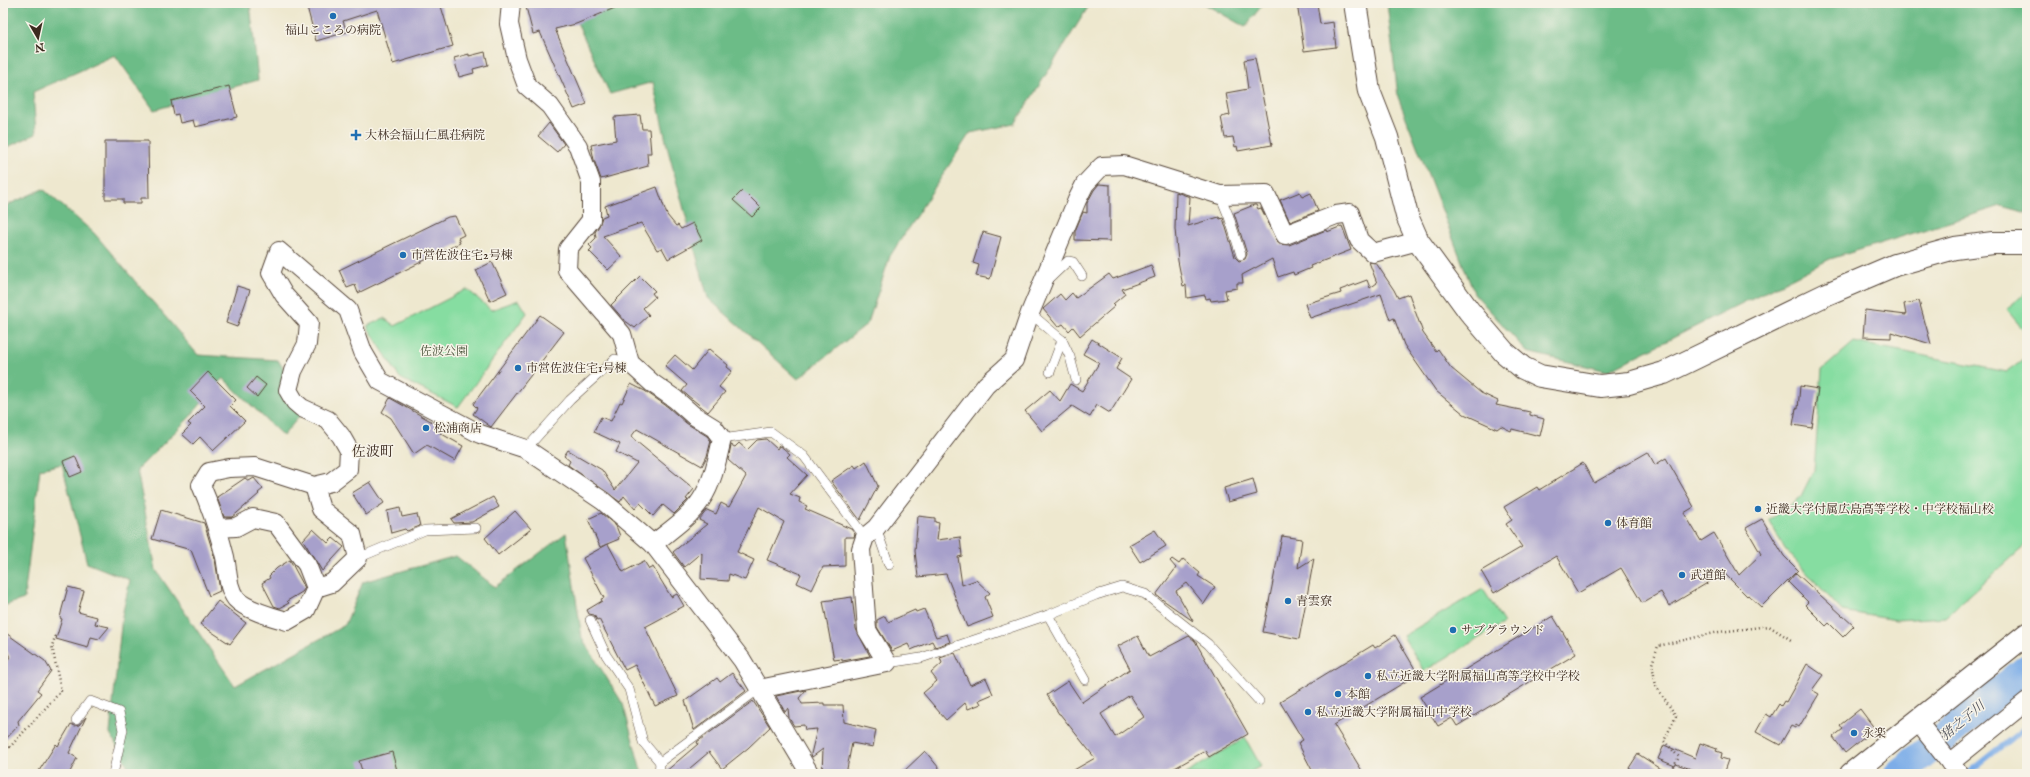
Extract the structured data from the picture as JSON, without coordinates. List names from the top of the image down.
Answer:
{
  "districts": ["佐波町"],
  "water": ["猪之子川"],
  "parks": ["佐波公園"],
  "places": {
    "other": [
      "福山こころの病院",
      "市営佐波住宅2号棟",
      "市営佐波住宅1号棟",
      "松浦商店",
      "近畿大学付属広島高等学校・中学校福山校",
      "体育館",
      "武道館",
      "青雲寮",
      "サブグラウンド",
      "私立近畿大学附属福山高等学校中学校",
      "本館",
      "私立近畿大学附属福山中学校",
      "永楽"
    ],
    "health": ["大林会福山仁風荘病院"]
  },
  "north": "bottom"
}
